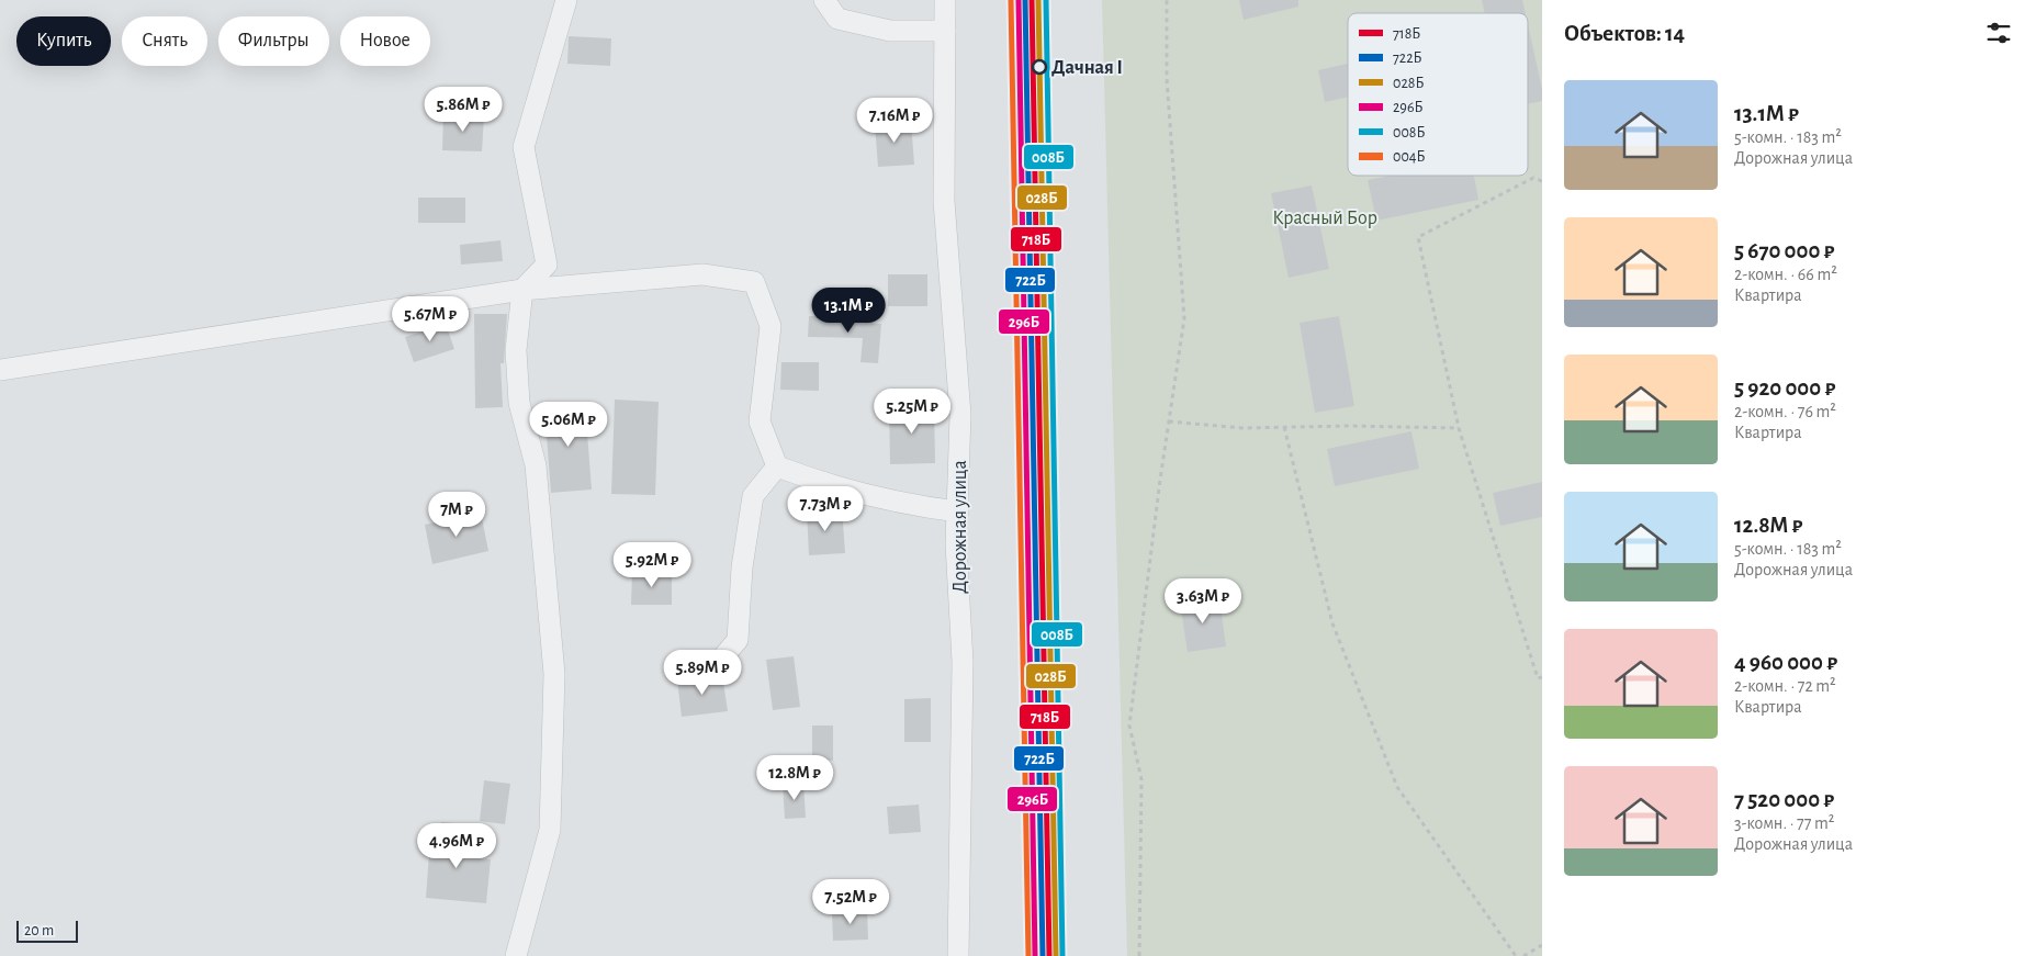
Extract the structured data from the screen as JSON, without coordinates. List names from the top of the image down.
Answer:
{
  "streets": {
    "street": ["Дорожная улица"]
  },
  "parks": ["Красный Бор"],
  "places": ["Дачная I"],
  "lines": [
    "transit line 718Б",
    "transit line 722Б",
    "transit line 028Б",
    "transit line 296Б",
    "transit line 008Б",
    "transit line 004Б"
  ],
  "legend": [
    "718Б",
    "722Б",
    "028Б",
    "296Б",
    "008Б",
    "004Б"
  ],
  "scale_bar": "20 m",
  "page": {
    "heading": "Объектов: 14",
    "chip": [
      "Купить",
      "Снять",
      "Фильтры",
      "Новое"
    ],
    "list": [
      {
        "name": "13.1M ₽",
        "note": "5-комн. · 183 m² · Дорожная улица"
      },
      {
        "name": "5 670 000 ₽",
        "note": "2-комн. · 66 m² · Квартира"
      },
      {
        "name": "5 920 000 ₽",
        "note": "2-комн. · 76 m² · Квартира"
      },
      {
        "name": "12.8M ₽",
        "note": "5-комн. · 183 m² · Дорожная улица"
      },
      {
        "name": "4 960 000 ₽",
        "note": "2-комн. · 72 m² · Квартира"
      },
      {
        "name": "7 520 000 ₽",
        "note": "3-комн. · 77 m² · Дорожная улица"
      }
    ],
    "price": [
      "5.86M ₽",
      "7.16M ₽",
      "13.1M ₽",
      "5.67M ₽",
      "5.25M ₽",
      "5.06M ₽",
      "7.73M ₽",
      "7M ₽",
      "5.92M ₽",
      "3.63M ₽",
      "5.89M ₽",
      "12.8M ₽",
      "4.96M ₽",
      "7.52M ₽"
    ],
    "scale": "20 m"
  }
}
